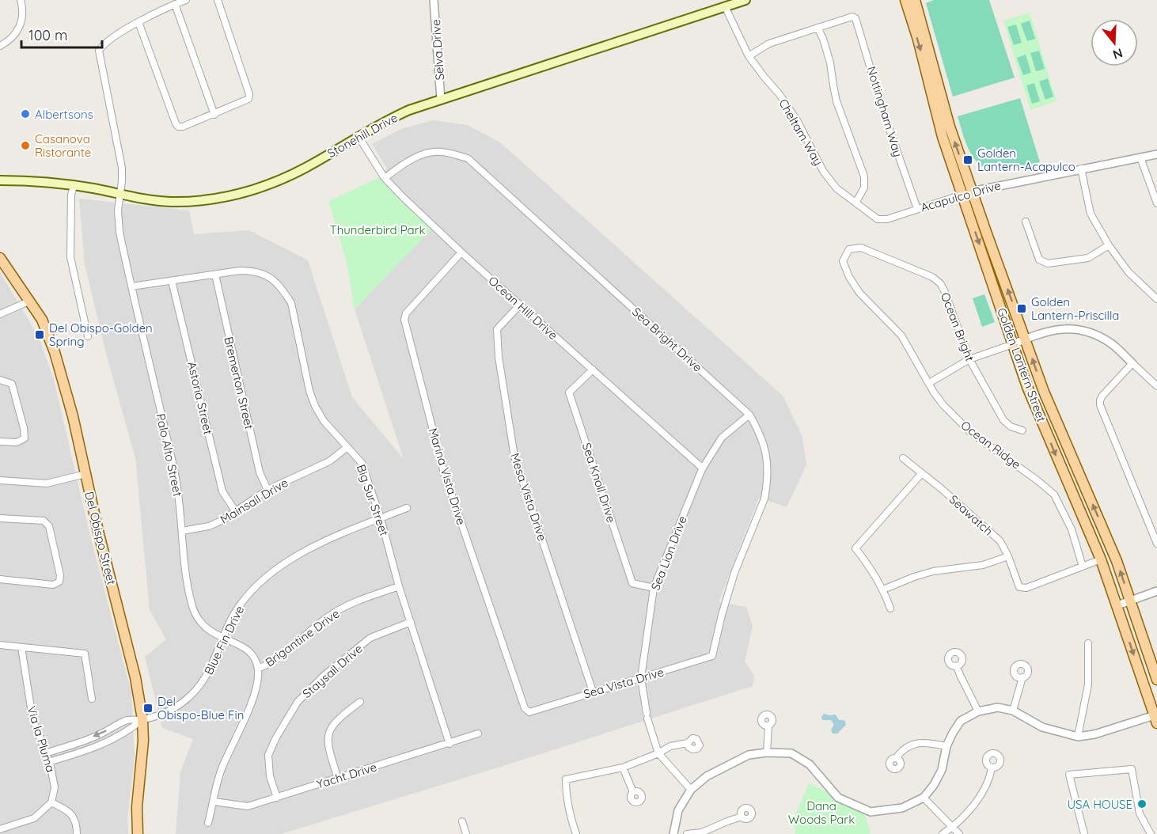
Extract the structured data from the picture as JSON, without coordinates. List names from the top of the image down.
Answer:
{
  "streets": {
    "main road": ["Stonehill Drive", "Golden Lantern Street", "Del Obispo Street"],
    "street": [
      "Selva Drive",
      "Nottingham Way",
      "Cheltam Way",
      "Acapulco Drive",
      "Ocean Hill Drive",
      "Ocean Bright",
      "Sea Bright Drive",
      "Bremerton Street",
      "Astoria Street",
      "Ocean Ridge",
      "Palo Alto Street",
      "Marina Vista Drive",
      "Sea Knoll Drive",
      "Mesa Vista Drive",
      "Big Sur Street",
      "Mainsail Drive",
      "Seawatch",
      "Sea Lion Drive",
      "Brigantine Drive",
      "Blue Fin Drive",
      "Staysail Drive",
      "Sea Vista Drive",
      "Via la Pluma",
      "Yacht Drive"
    ]
  },
  "crossings": [
    ["Selva Drive", "Stonehill Drive"],
    ["Nottingham Way", "Acapulco Drive"],
    ["Cheltam Way", "Stonehill Drive"],
    ["Cheltam Way", "Acapulco Drive"],
    ["Stonehill Drive", "Ocean Hill Drive"],
    ["Stonehill Drive", "Palo Alto Street"],
    ["Acapulco Drive", "Golden Lantern Street"],
    ["Ocean Hill Drive", "Sea Bright Drive"],
    ["Ocean Hill Drive", "Marina Vista Drive"],
    ["Ocean Hill Drive", "Sea Knoll Drive"],
    ["Ocean Hill Drive", "Mesa Vista Drive"],
    ["Ocean Hill Drive", "Sea Lion Drive"],
    ["Ocean Bright", "Ocean Ridge"],
    ["Sea Bright Drive", "Sea Lion Drive"],
    ["Sea Bright Drive", "Sea Vista Drive"],
    ["Bremerton Street", "Big Sur Street"],
    ["Bremerton Street", "Mainsail Drive"],
    ["Astoria Street", "Mainsail Drive"],
    ["Ocean Ridge", "Seawatch"],
    ["Palo Alto Street", "Mainsail Drive"],
    ["Palo Alto Street", "Brigantine Drive"],
    ["Palo Alto Street", "Blue Fin Drive"],
    ["Marina Vista Drive", "Sea Vista Drive"],
    ["Sea Knoll Drive", "Sea Lion Drive"],
    ["Mesa Vista Drive", "Sea Vista Drive"],
    ["Big Sur Street", "Mainsail Drive"],
    ["Big Sur Street", "Brigantine Drive"],
    ["Big Sur Street", "Blue Fin Drive"],
    ["Big Sur Street", "Staysail Drive"],
    ["Big Sur Street", "Yacht Drive"],
    ["Del Obispo Street", "Blue Fin Drive"],
    ["Sea Lion Drive", "Sea Vista Drive"],
    ["Blue Fin Drive", "Via la Pluma"],
    ["Staysail Drive", "Yacht Drive"]
  ],
  "parks": ["Thunderbird Park", "Dana Woods Park"],
  "places": {
    "other": ["Albertsons", "Casanova Ristorante", "USA HOUSE"],
    "transit": [
      "Golden Lantern-Acapulco",
      "Golden Lantern-Priscilla",
      "Del Obispo-Golden Spring",
      "Del Obispo-Blue Fin"
    ]
  },
  "scale_bar": "100 m",
  "north": "bottom"
}
